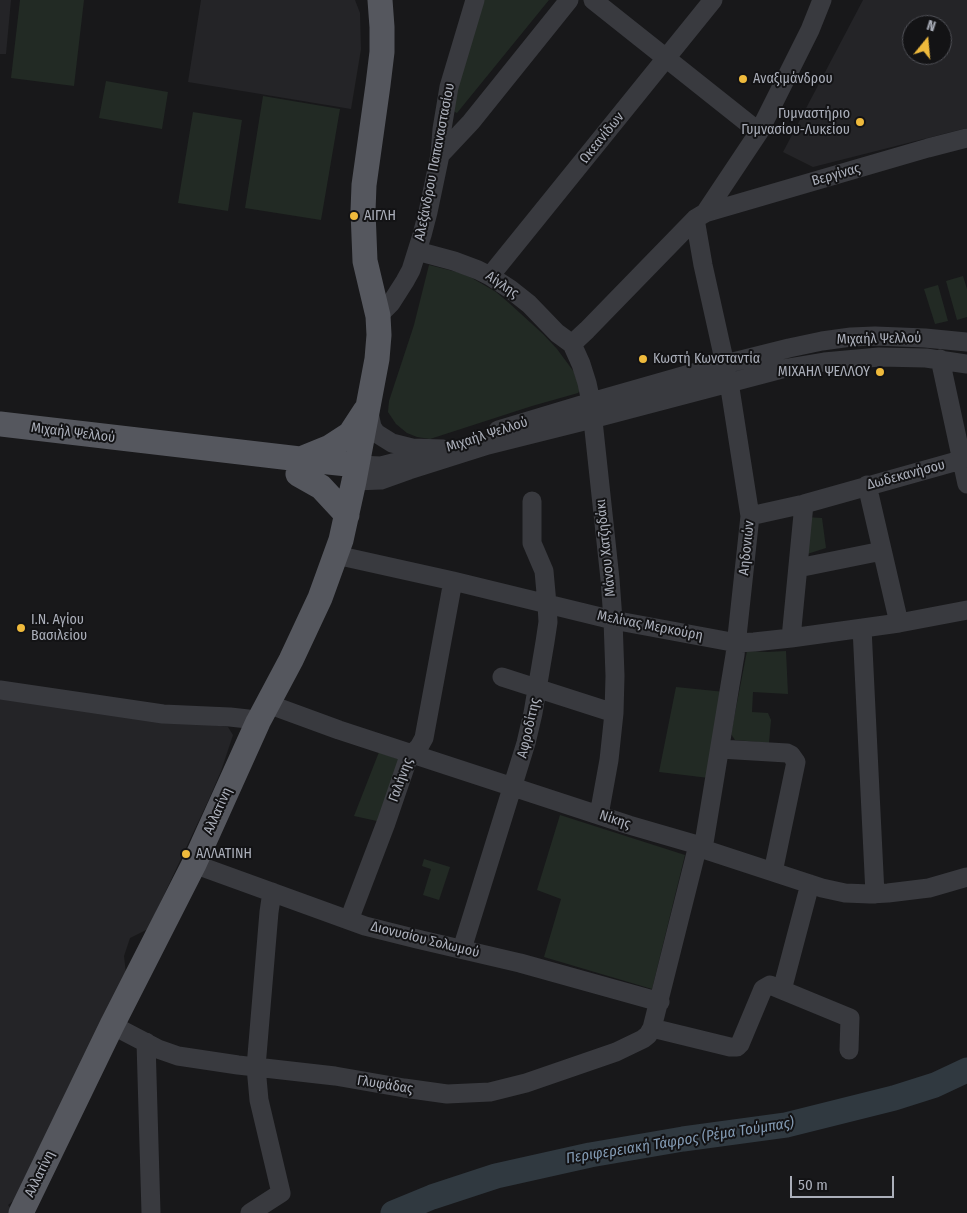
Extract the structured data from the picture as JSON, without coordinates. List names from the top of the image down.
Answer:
{
  "streets": {
    "main road": ["Μιχαήλ Ψελλού", "Αλλατίνη"],
    "street": [
      "Ωκεανίδων",
      "Αλεξάνδρου Παπαναστασίου",
      "Βεργίνας",
      "Αίγλης",
      "Δωδεκανήσου",
      "Μάνου Χατζηδάκι",
      "Αηδονιών",
      "Μελίνας Μερκούρη",
      "Αφροδίτης",
      "Γαλήνης",
      "Νίκης",
      "Διονυσίου Σολωμού",
      "Γλυφάδας"
    ]
  },
  "crossings": [
    ["Ωκεανίδων", "Αίγλης"],
    ["Αλεξάνδρου Παπαναστασίου", "Αίγλης"],
    ["Βεργίνας", "Αηδονιών"],
    ["Αίγλης", "Μάνου Χατζηδάκι"],
    ["Μιχαήλ Ψελλού", "Δωδεκανήσου"],
    ["Μιχαήλ Ψελλού", "Μάνου Χατζηδάκι"],
    ["Μιχαήλ Ψελλού", "Αηδονιών"],
    ["Μιχαήλ Ψελλού", "Αλλατίνη"],
    ["Δωδεκανήσου", "Αηδονιών"],
    ["Μάνου Χατζηδάκι", "Μελίνας Μερκούρη"],
    ["Μάνου Χατζηδάκι", "Νίκης"],
    ["Αηδονιών", "Μελίνας Μερκούρη"],
    ["Αηδονιών", "Νίκης"],
    ["Αηδονιών", "Διονυσίου Σολωμού"],
    ["Αηδονιών", "Γλυφάδας"],
    ["Μελίνας Μερκούρη", "Αφροδίτης"],
    ["Μελίνας Μερκούρη", "Γαλήνης"],
    ["Μελίνας Μερκούρη", "Αλλατίνη"],
    ["Αφροδίτης", "Νίκης"],
    ["Αφροδίτης", "Διονυσίου Σολωμού"],
    ["Γαλήνης", "Νίκης"],
    ["Γαλήνης", "Διονυσίου Σολωμού"],
    ["Αλλατίνη", "Νίκης"],
    ["Αλλατίνη", "Διονυσίου Σολωμού"],
    ["Αλλατίνη", "Γλυφάδας"]
  ],
  "water": ["Περιφερειακή Τάφρος (Ρέμα Τούμπας)"],
  "places": [
    "Αναξιμάνδρου",
    "Γυμναστήριο Γυμνασίου-Λυκείου",
    "ΑΙΓΛΗ",
    "Κωστή Κωνσταντία",
    "ΜΙΧΑΗΛ ΨΕΛΛΟΥ",
    "Ι.Ν. Αγίου Βασιλείου",
    "ΑΛΛΑΤΙΝΗ"
  ],
  "scale_bar": "50 m",
  "north": "top"
}
